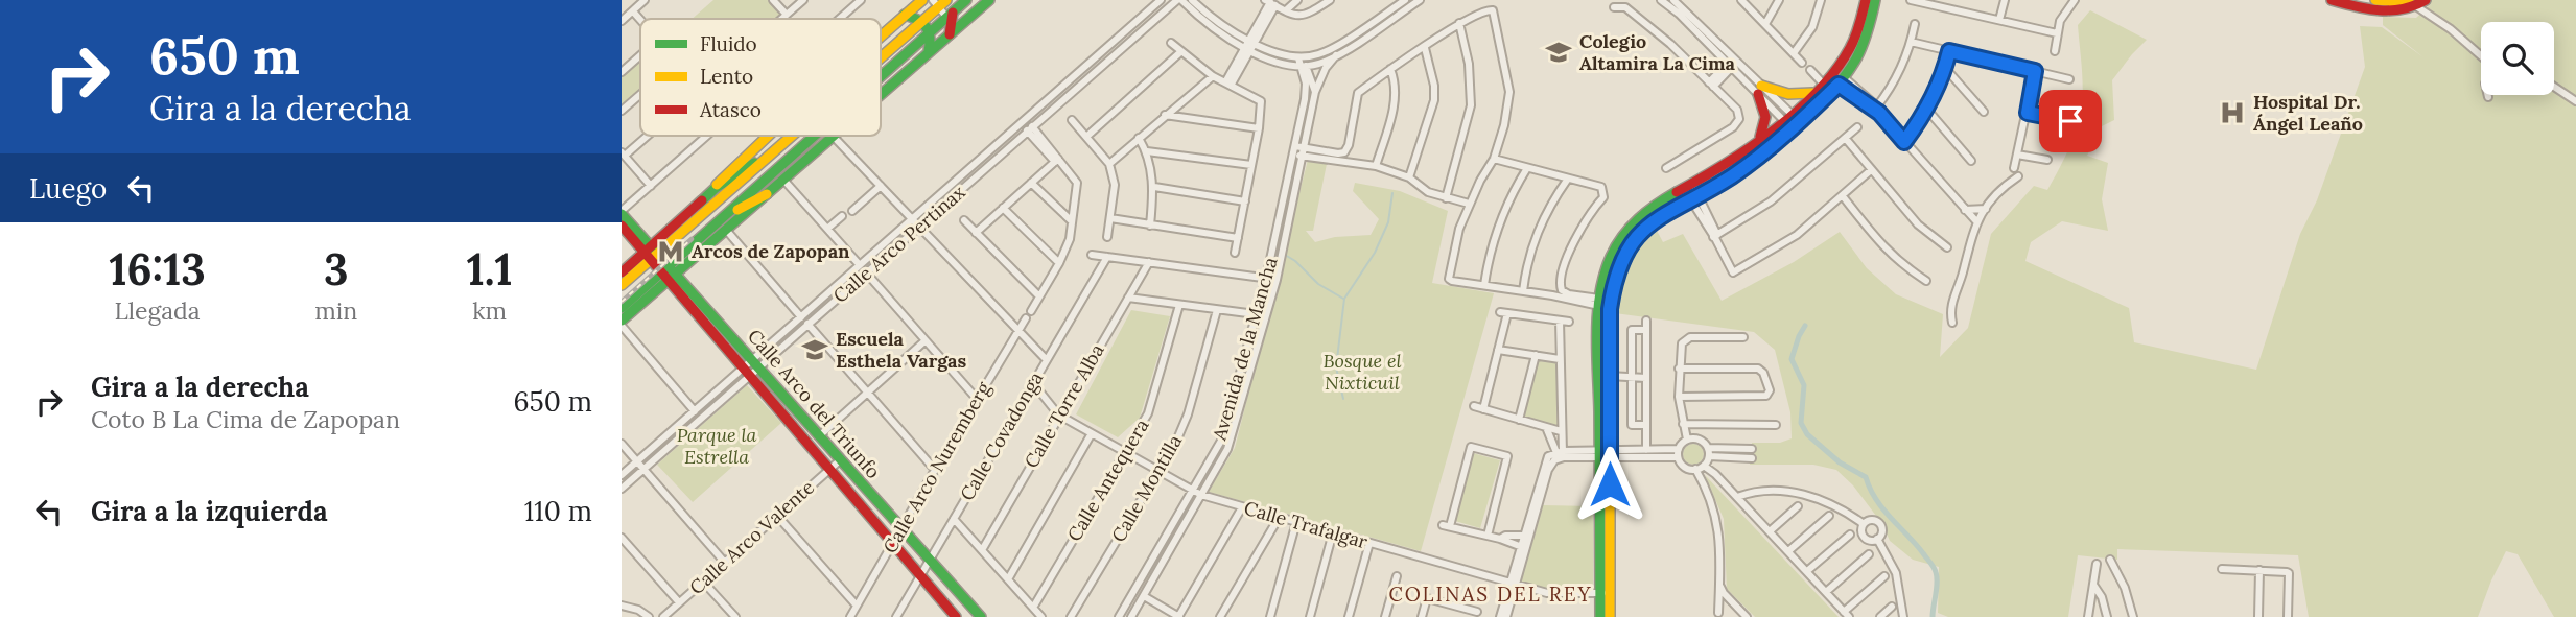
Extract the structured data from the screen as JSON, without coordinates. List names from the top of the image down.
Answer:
{
  "streets": {
    "street": [
      "Calle Arco Pertinax",
      "Avenida de la Mancha",
      "Calle Arco del Triunfo",
      "Calle Torre Alba",
      "Calle Covadonga",
      "Calle Arco Nuremberg",
      "Calle Antequera",
      "Calle Montilla",
      "Calle Trafalgar",
      "Calle Arco Valente"
    ]
  },
  "crossings": [
    ["Calle Arco Pertinax", "Calle Arco del Triunfo"],
    ["Avenida de la Mancha", "Calle Trafalgar"],
    ["Calle Arco del Triunfo", "Calle Covadonga"],
    ["Calle Arco del Triunfo", "Calle Arco Nuremberg"],
    ["Calle Arco del Triunfo", "Calle Arco Valente"],
    ["Calle Torre Alba", "Calle Trafalgar"],
    ["Calle Covadonga", "Calle Trafalgar"],
    ["Calle Antequera", "Calle Trafalgar"],
    ["Calle Montilla", "Calle Trafalgar"]
  ],
  "districts": ["COLINAS DEL REY"],
  "parks": ["Bosque el Nixticuil", "Parque la Estrella"],
  "places": {
    "school or university": ["Colegio Altamira La Cima", "Escuela Esthela Vargas"],
    "hospital": ["Hospital Dr. Ángel Leaño"],
    "metro station": ["Arcos de Zapopan"]
  },
  "legend": ["Fluido", "Lento", "Atasco"],
  "page": {
    "turn": ["650 m", "Gira a la derecha"],
    "then": "Luego",
    "eta": [
      "16:13",
      "Llegada",
      "3",
      "min",
      "1.1",
      "km"
    ],
    "list": [
      {
        "name": "Gira a la derecha",
        "note": "Coto B La Cima de Zapopan",
        "value": "650 m"
      },
      {
        "name": "Gira a la izquierda",
        "value": "110 m"
      }
    ]
  }
}
